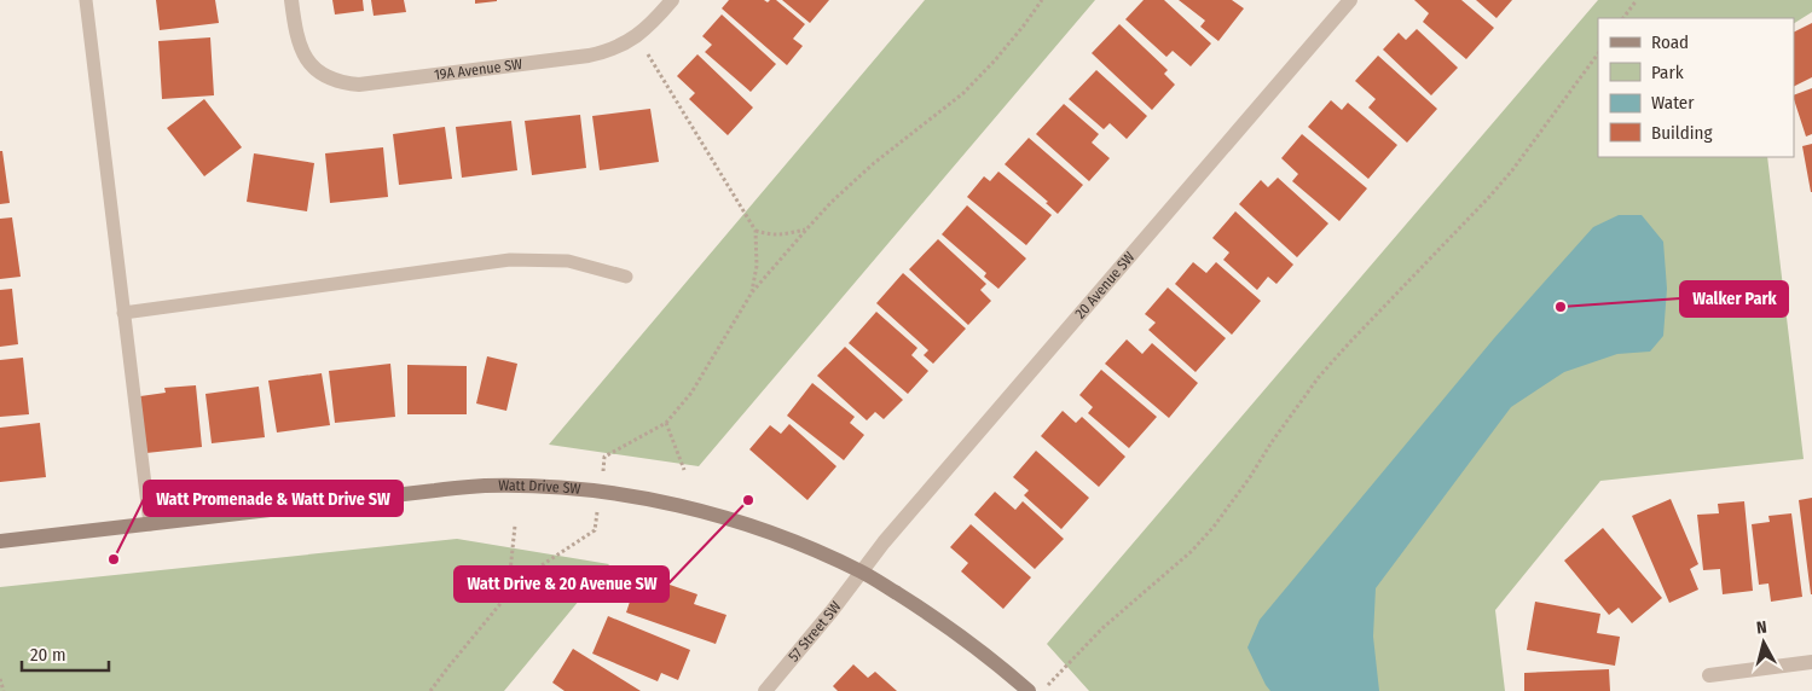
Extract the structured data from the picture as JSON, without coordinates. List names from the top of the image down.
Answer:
{
  "streets": {
    "street": [
      "19A Avenue SW",
      "20 Avenue SW",
      "Watt Drive SW",
      "57 Street SW"
    ]
  },
  "crossings": [
    ["20 Avenue SW", "Watt Drive SW"],
    ["20 Avenue SW", "57 Street SW"],
    ["Watt Drive SW", "57 Street SW"]
  ],
  "places": ["Walker Park", "Watt Drive & 20 Avenue SW", "Watt Promenade & Watt Drive SW"],
  "legend": [
    "Road",
    "Park",
    "Water",
    "Building"
  ],
  "scale_bar": "20 m",
  "north": "top"
}
